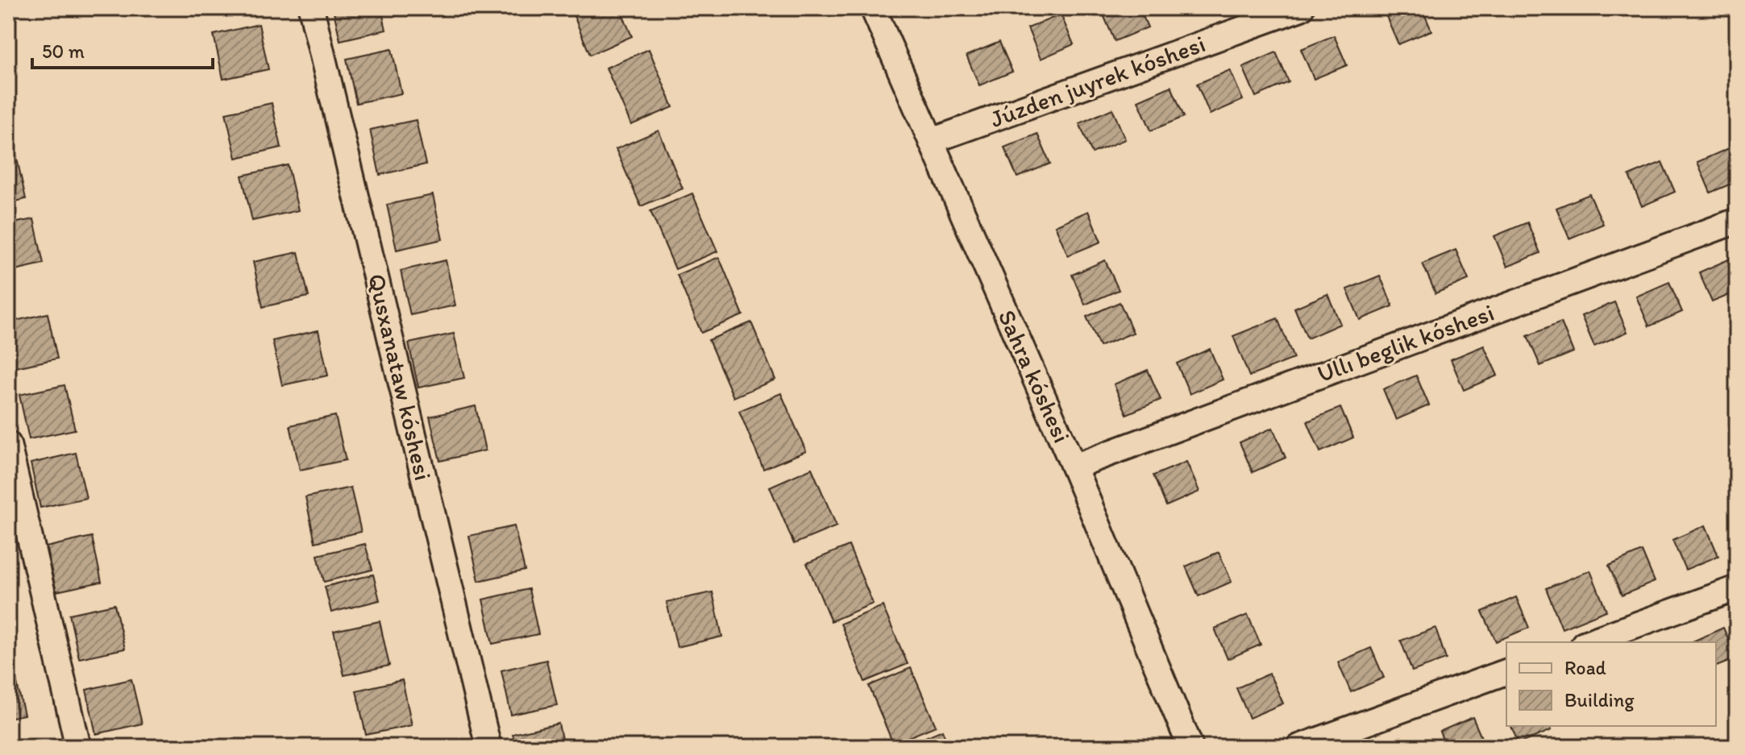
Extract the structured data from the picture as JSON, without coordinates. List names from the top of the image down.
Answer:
{
  "streets": {
    "street": [
      "Júzden juyrek kóshesi",
      "Ullı beglik kóshesi",
      "Sahra kóshesi",
      "Qusxanataw kóshesi"
    ]
  },
  "crossings": [
    ["Júzden juyrek kóshesi", "Sahra kóshesi"],
    ["Ullı beglik kóshesi", "Sahra kóshesi"]
  ],
  "legend": ["Road", "Building"],
  "scale_bar": "50 m"
}
